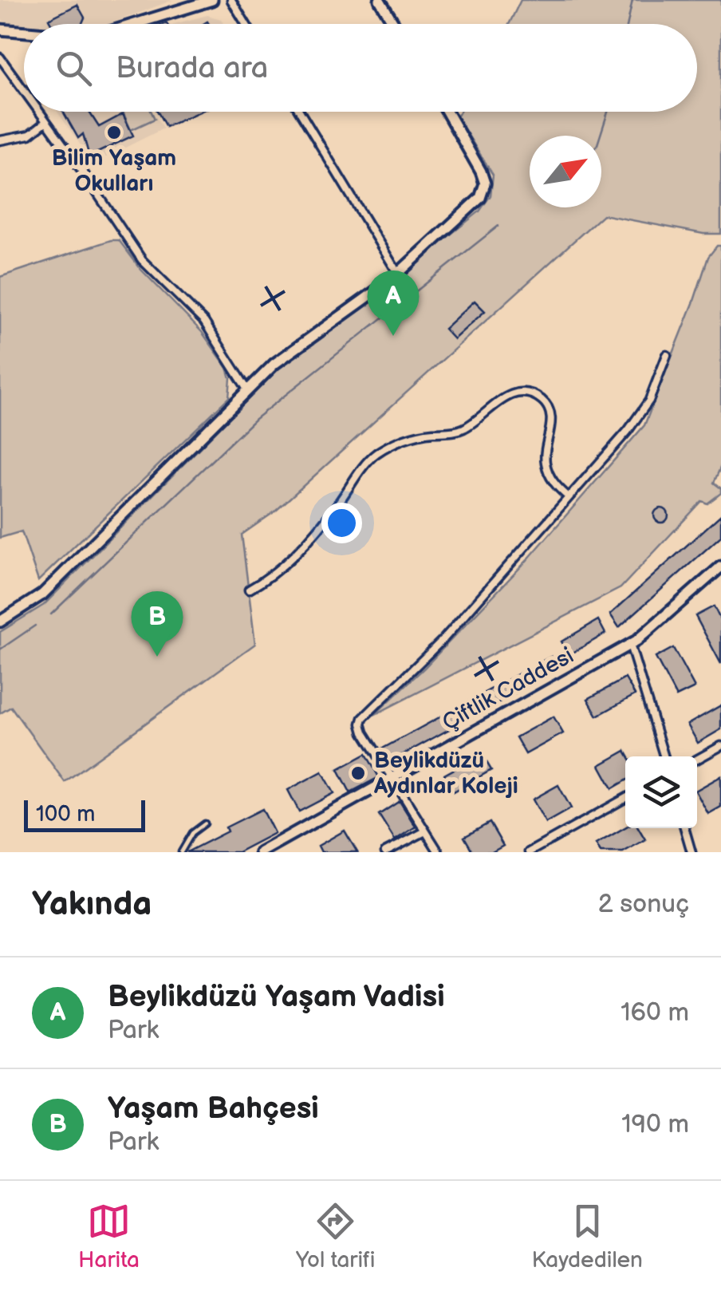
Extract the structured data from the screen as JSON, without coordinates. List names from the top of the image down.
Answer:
{
  "streets": {
    "street": ["Çiftlik Caddesi"]
  },
  "places": ["Bilim Yaşam Okulları", "Beylikdüzü Aydınlar Koleji"],
  "scale_bar": "100 m",
  "north": "top right",
  "page": {
    "search": "Burada ara",
    "pins": ["A", "B"],
    "scale": "100 m",
    "heading": ["Yakında", "2 sonuç"],
    "list": [
      {
        "mark": "A",
        "name": "Beylikdüzü Yaşam Vadisi",
        "note": "Park",
        "value": "160 m"
      },
      {
        "mark": "B",
        "name": "Yaşam Bahçesi",
        "note": "Park",
        "value": "190 m"
      }
    ],
    "nav": ["Harita", "Yol tarifi", "Kaydedilen"]
  }
}
